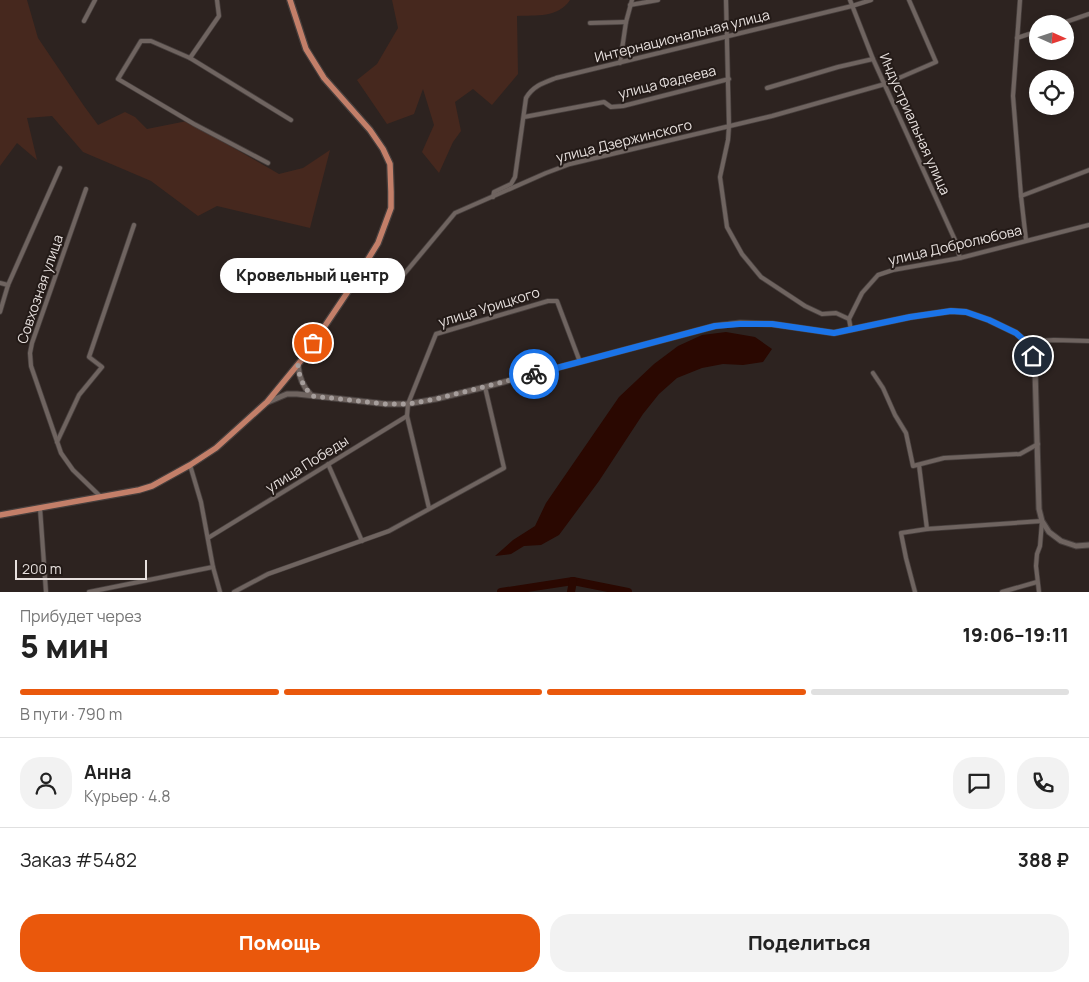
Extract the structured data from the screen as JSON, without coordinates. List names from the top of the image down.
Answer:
{
  "streets": {
    "street": [
      "Интернациональная улица",
      "улица Фадеева",
      "Индустриальная улица",
      "улица Дзержинского",
      "улица Добролюбова",
      "Совхозная улица",
      "улица Урицкого",
      "улица Победы"
    ]
  },
  "crossings": [
    ["Интернациональная улица", "улица Фадеева"],
    ["Интернациональная улица", "Индустриальная улица"],
    ["Индустриальная улица", "улица Дзержинского"],
    ["Индустриальная улица", "улица Добролюбова"]
  ],
  "places": ["Кровельный центр"],
  "scale_bar": "200 m",
  "north": "right",
  "page": {
    "bubble": "Кровельный центр",
    "scale": "200 m",
    "heading": ["5 мин", "Прибудет через", "19:06–19:11"],
    "panel": [
      "Анна",
      "Курьер · 4.8",
      "Заказ #5482",
      "388 ₽"
    ],
    "bar": "В пути · 790 m",
    "buttons": ["Помощь", "Поделиться"]
  }
}
